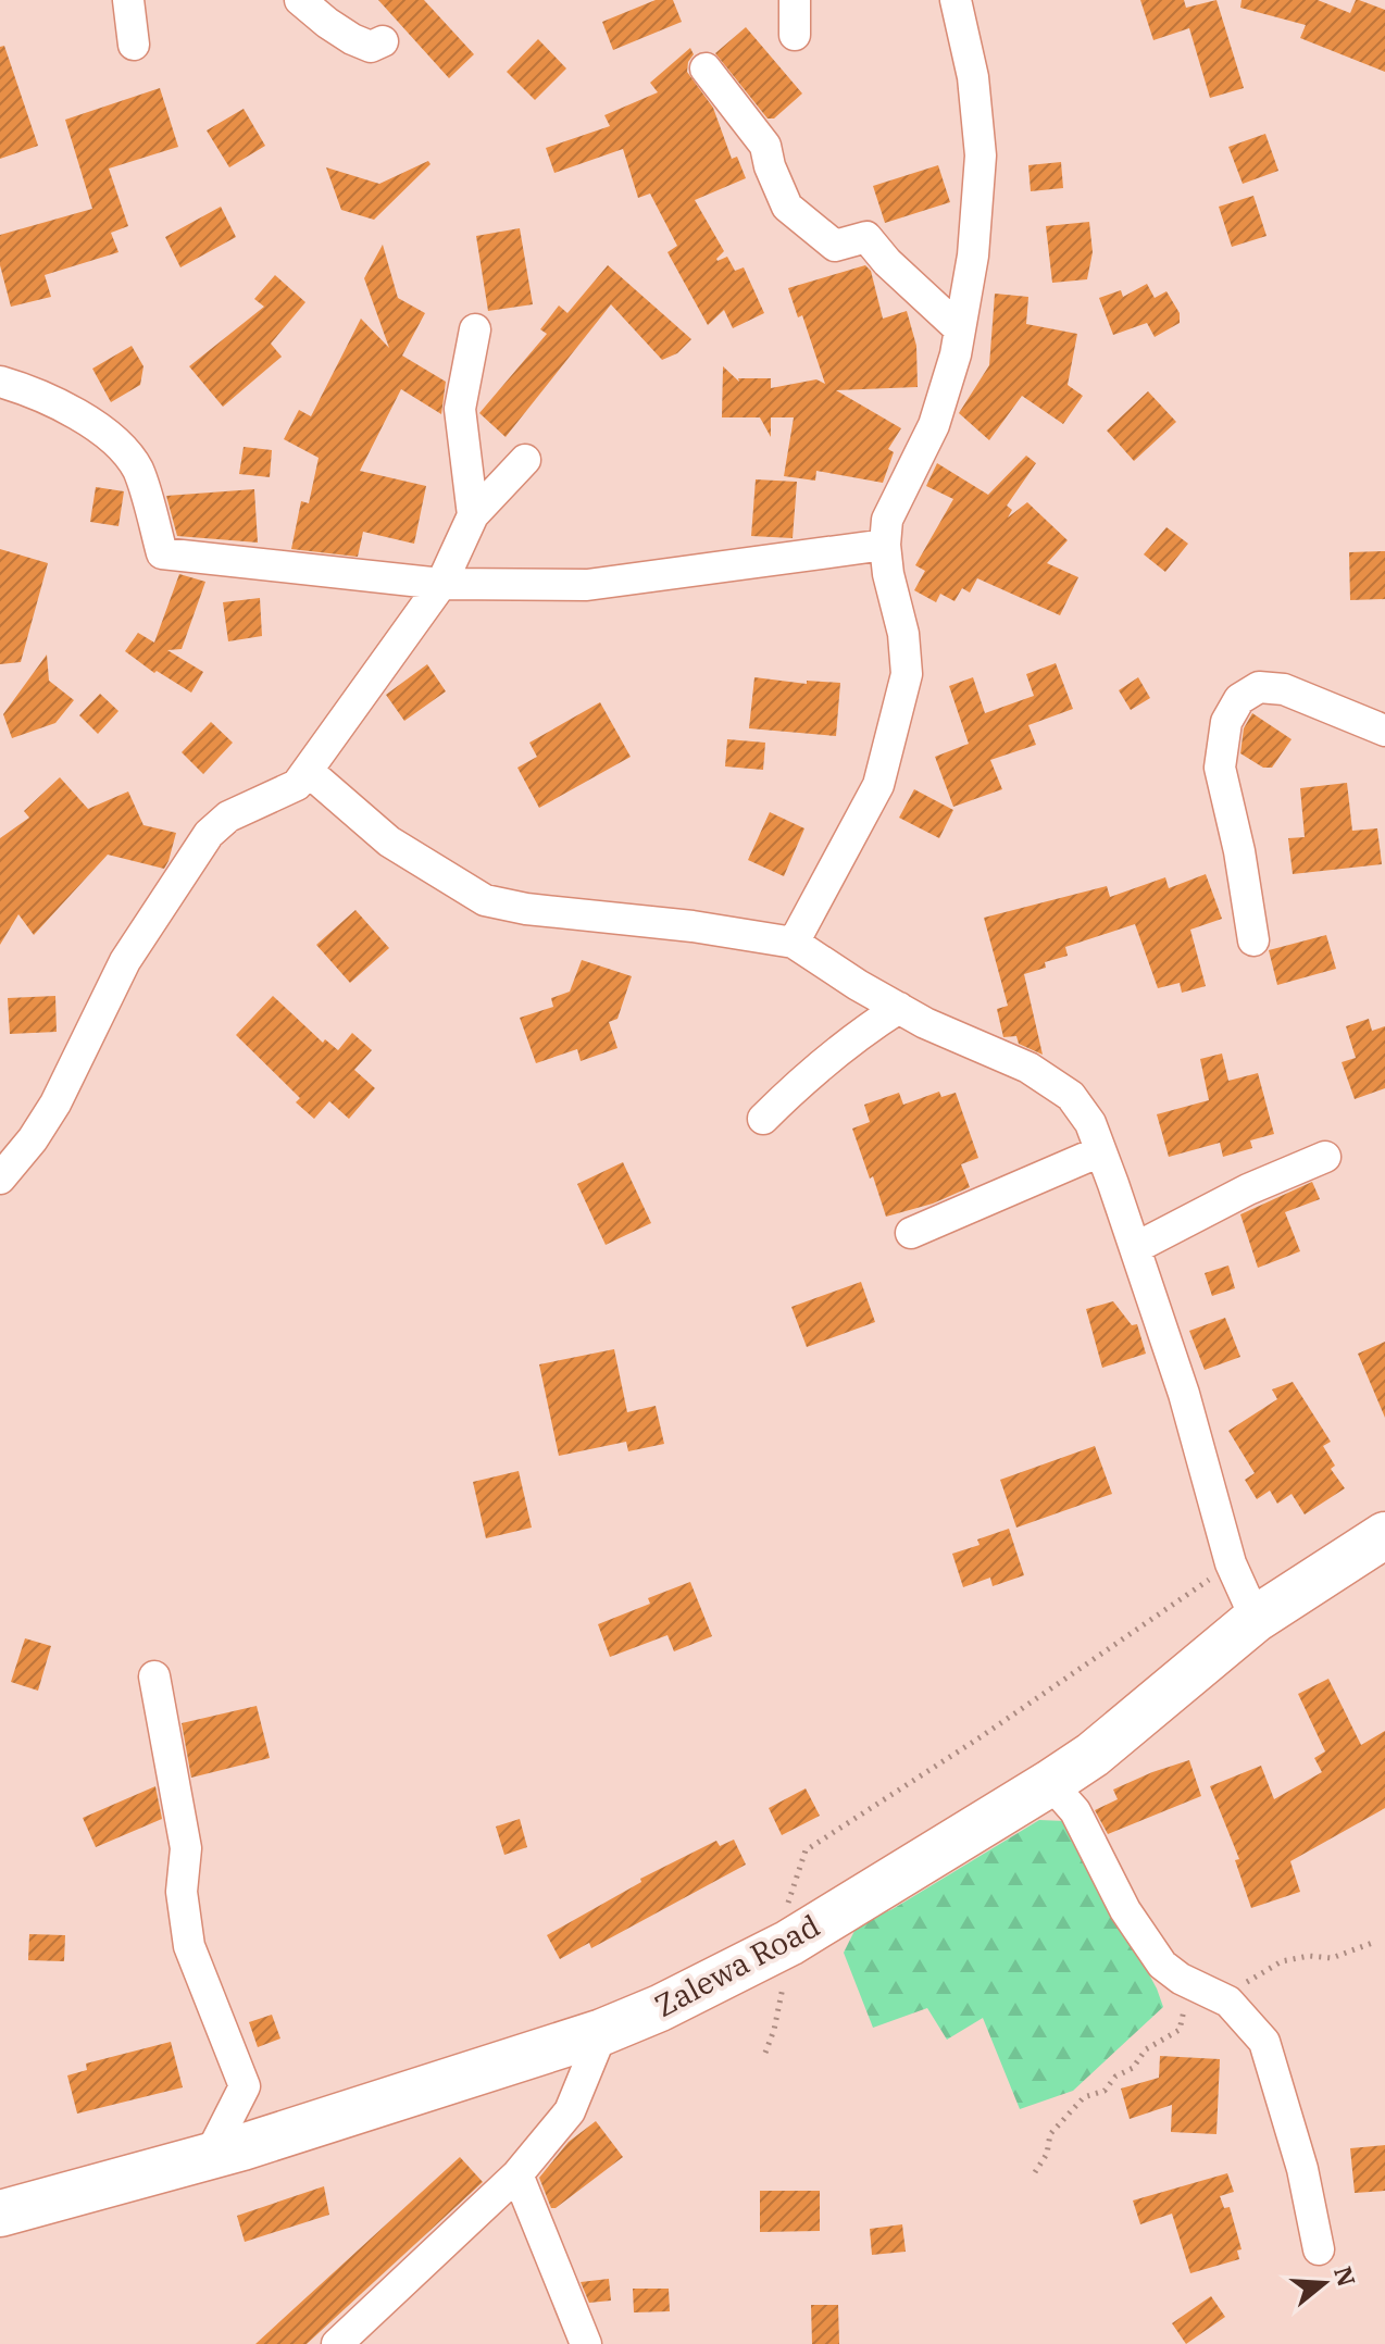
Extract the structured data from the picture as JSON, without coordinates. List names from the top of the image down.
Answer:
{
  "streets": {
    "highway": ["Zalewa Road"]
  },
  "north": "right"
}
